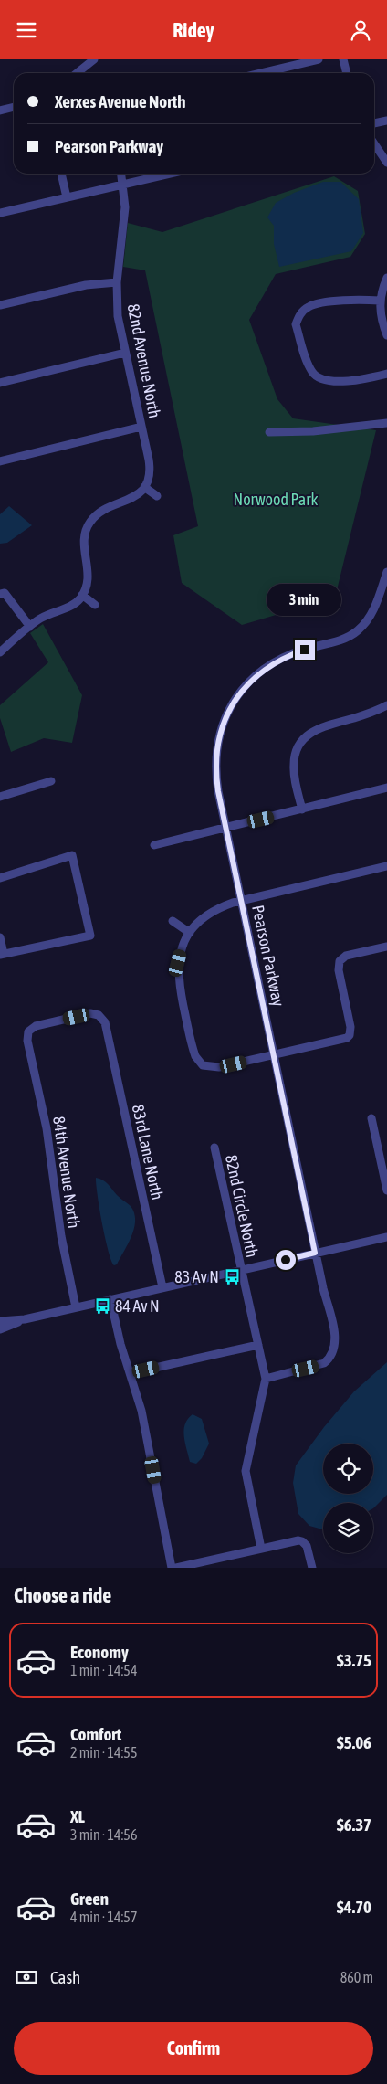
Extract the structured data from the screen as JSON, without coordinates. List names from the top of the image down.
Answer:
{
  "streets": {
    "street": [
      "82nd Avenue North",
      "Pearson Parkway",
      "83rd Lane North",
      "84th Avenue North",
      "82nd Circle North"
    ]
  },
  "crossings": [
    ["Pearson Parkway", "82nd Circle North"],
    ["83rd Lane North", "84th Avenue North"]
  ],
  "parks": ["Norwood Park"],
  "places": {
    "bus stop": ["83 Av N", "84 Av N"]
  },
  "page": {
    "header": "Ridey",
    "banner": ["Xerxes Avenue North", "Pearson Parkway"],
    "bubble": "3 min",
    "heading": "Choose a ride",
    "list": [
      {
        "name": "Economy",
        "note": "1 min · 14:54",
        "value": "$3.75"
      },
      {
        "name": "Comfort",
        "note": "2 min · 14:55",
        "value": "$5.06"
      },
      {
        "name": "XL",
        "note": "3 min · 14:56",
        "value": "$6.37"
      },
      {
        "name": "Green",
        "note": "4 min · 14:57",
        "value": "$4.70"
      }
    ],
    "pay": ["Cash", "860 m"],
    "buttons": "Confirm"
  }
}
